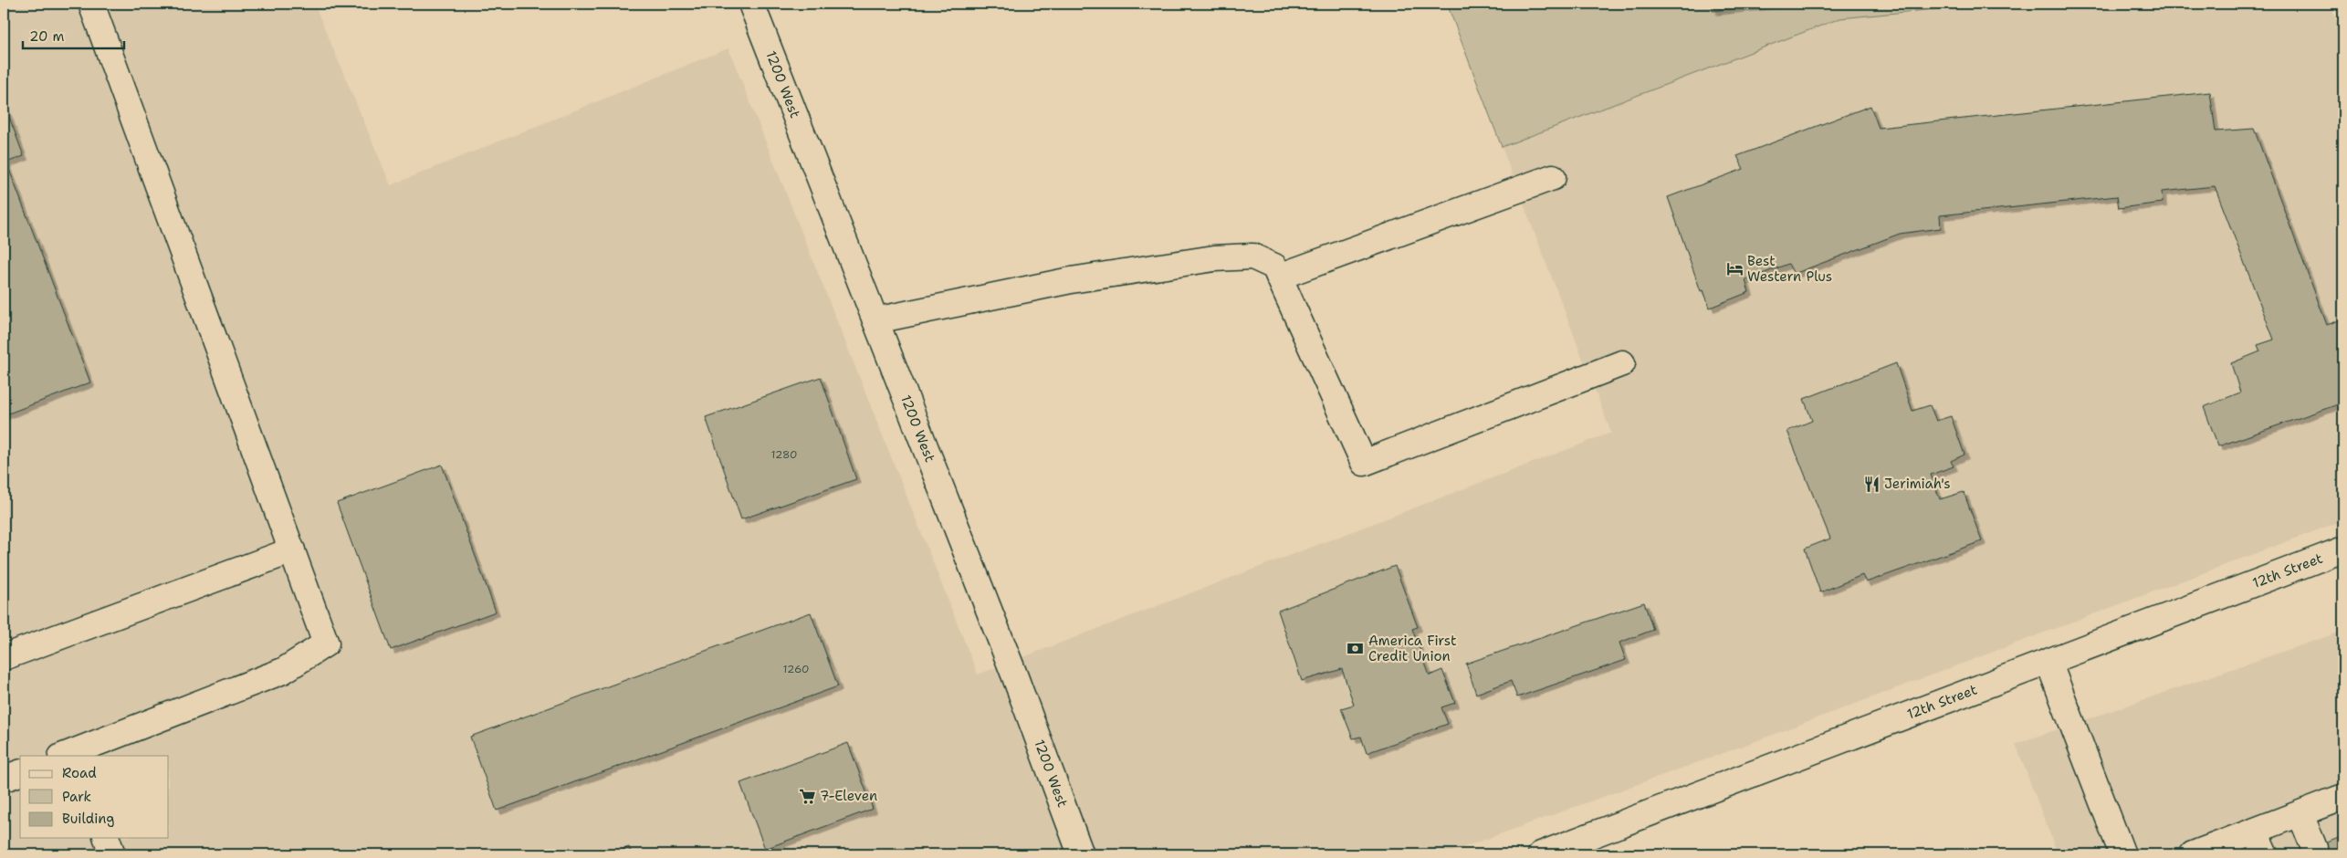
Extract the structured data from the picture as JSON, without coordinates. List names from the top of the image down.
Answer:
{
  "streets": {
    "street": ["1200 West", "12th Street"]
  },
  "places": {
    "hotel": ["Best Western Plus"],
    "restaurant": ["Jerimiah's"],
    "bank": ["America First Credit Union"],
    "supermarket": ["7-Eleven"]
  },
  "house_numbers": ["1280", "1260"],
  "legend": ["Road", "Park", "Building"],
  "scale_bar": "20 m"
}
